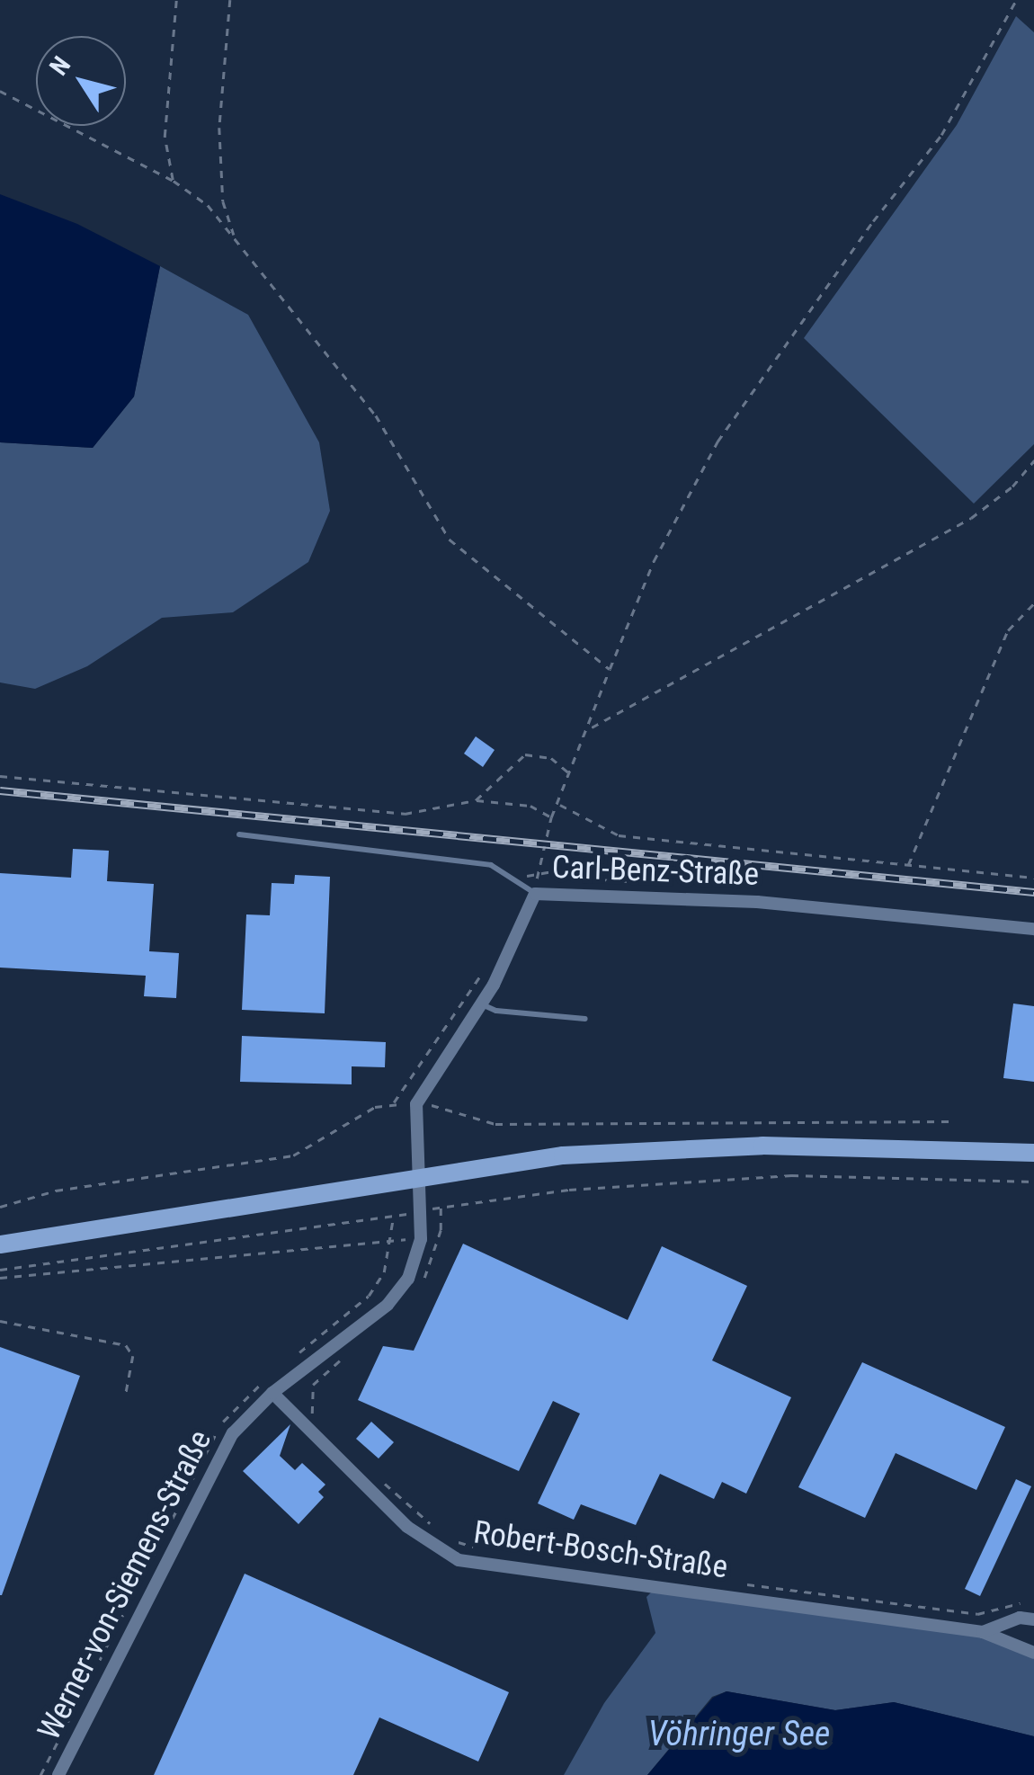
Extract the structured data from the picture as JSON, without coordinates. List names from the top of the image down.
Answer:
{
  "streets": {
    "street": ["Carl-Benz-Straße", "Robert-Bosch-Straße", "Werner-von-Siemens-Straße"]
  },
  "crossings": [
    ["Robert-Bosch-Straße", "Werner-von-Siemens-Straße"]
  ],
  "water": ["Vöhringer See"],
  "north": "top left"
}
